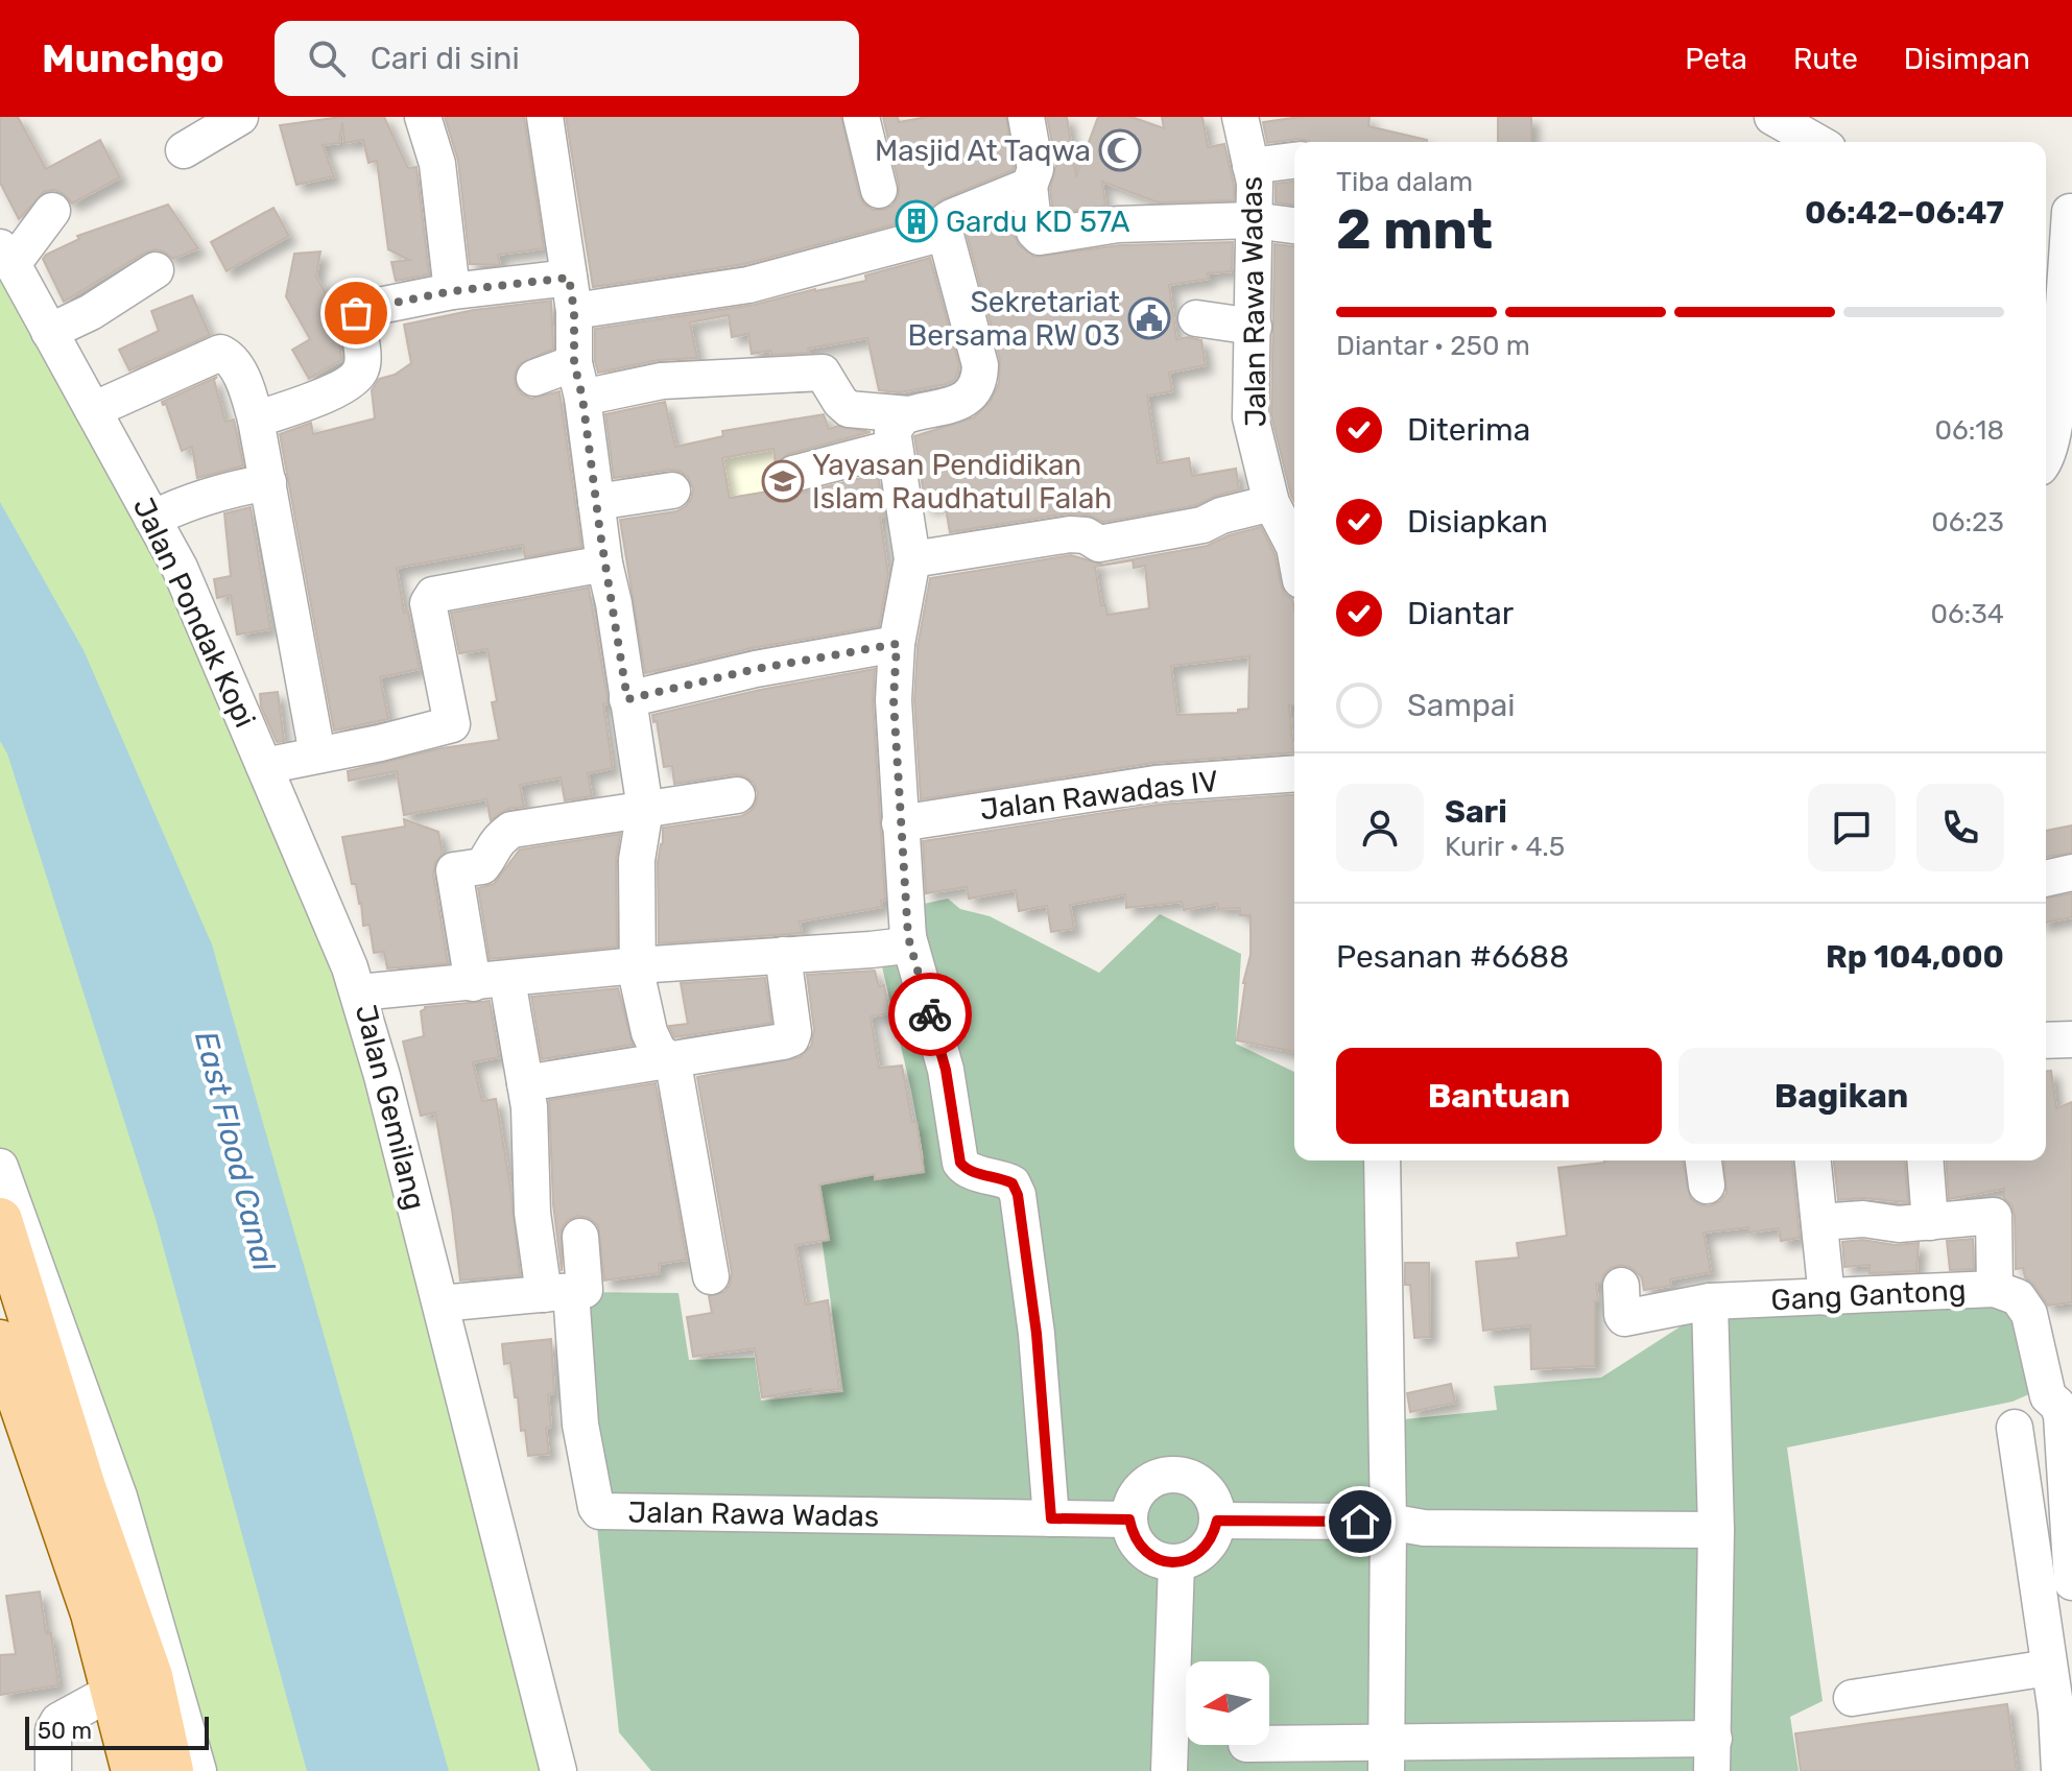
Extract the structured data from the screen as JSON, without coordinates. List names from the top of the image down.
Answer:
{
  "streets": {
    "street": [
      "Jalan Rawa Wadas",
      "Jalan Pondak Kopi",
      "Jalan Rawadas IV",
      "Jalan Gemilang",
      "Gang Gantong"
    ]
  },
  "crossings": [
    ["Jalan Pondak Kopi", "Jalan Gemilang"]
  ],
  "water": ["East Flood Canal"],
  "places": {
    "mosque": ["Masjid At Taqwa"],
    "building": ["Gardu KD 57A"],
    "public building": ["Sekretariat Bersama RW 03"],
    "school or university": ["Yayasan Pendidikan Islam Raudhatul Falah"]
  },
  "scale_bar": "50 m",
  "north": "left",
  "page": {
    "header": "Munchgo",
    "search": "Cari di sini",
    "nav": ["Peta", "Rute", "Disimpan"],
    "heading": ["2 mnt", "Tiba dalam", "06:42–06:47"],
    "panel": [
      "Sari",
      "Kurir · 4.5",
      "Pesanan #6688",
      "Rp 104,000"
    ],
    "bar": "Diantar · 250 m",
    "list": [
      ["Diterima", "06:18"],
      ["Disiapkan", "06:23"],
      ["Diantar", "06:34"],
      "Sampai"
    ],
    "buttons": ["Bantuan", "Bagikan"],
    "scale": "50 m"
  }
}
